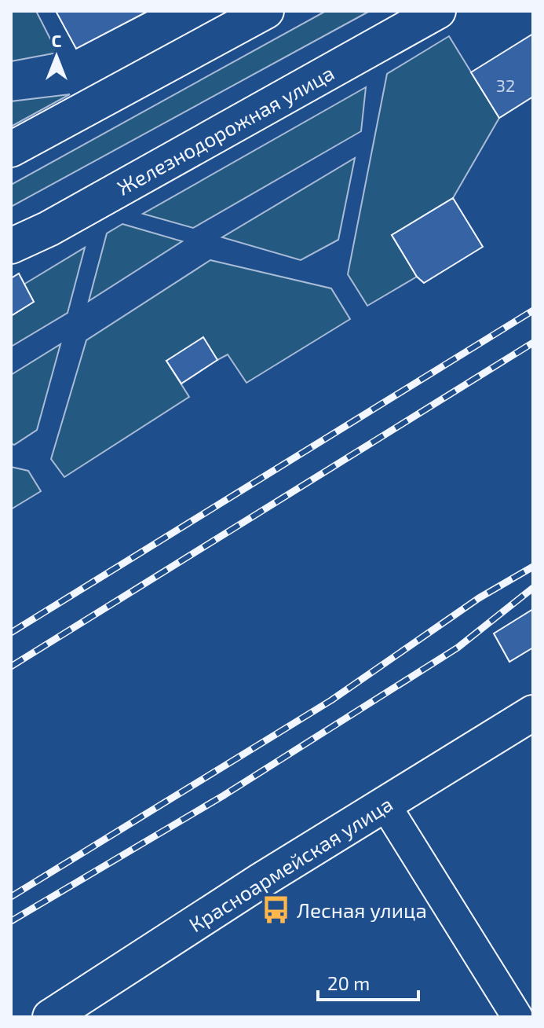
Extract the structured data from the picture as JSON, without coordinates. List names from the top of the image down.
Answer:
{
  "streets": {
    "main road": ["Железнодорожная улица", "Красноармейская улица"]
  },
  "places": {
    "bus stop": ["Лесная улица"]
  },
  "house_numbers": ["32"],
  "scale_bar": "20 m",
  "north": "top"
}
